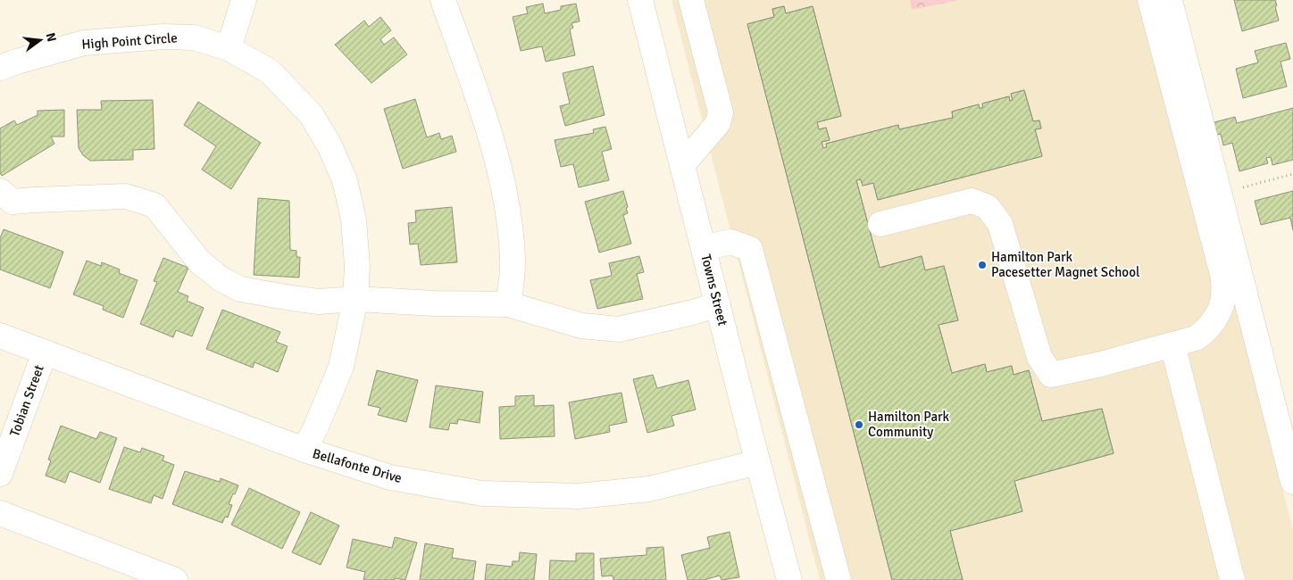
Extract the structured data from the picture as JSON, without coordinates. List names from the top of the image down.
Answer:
{
  "streets": {
    "street": [
      "High Point Circle",
      "Towns Street",
      "Tobian Street",
      "Bellafonte Drive"
    ]
  },
  "crossings": [
    ["High Point Circle", "Bellafonte Drive"],
    ["Towns Street", "Bellafonte Drive"],
    ["Tobian Street", "Bellafonte Drive"]
  ],
  "places": ["Hamilton Park Pacesetter Magnet School", "Hamilton Park Community"],
  "north": "right"
}
